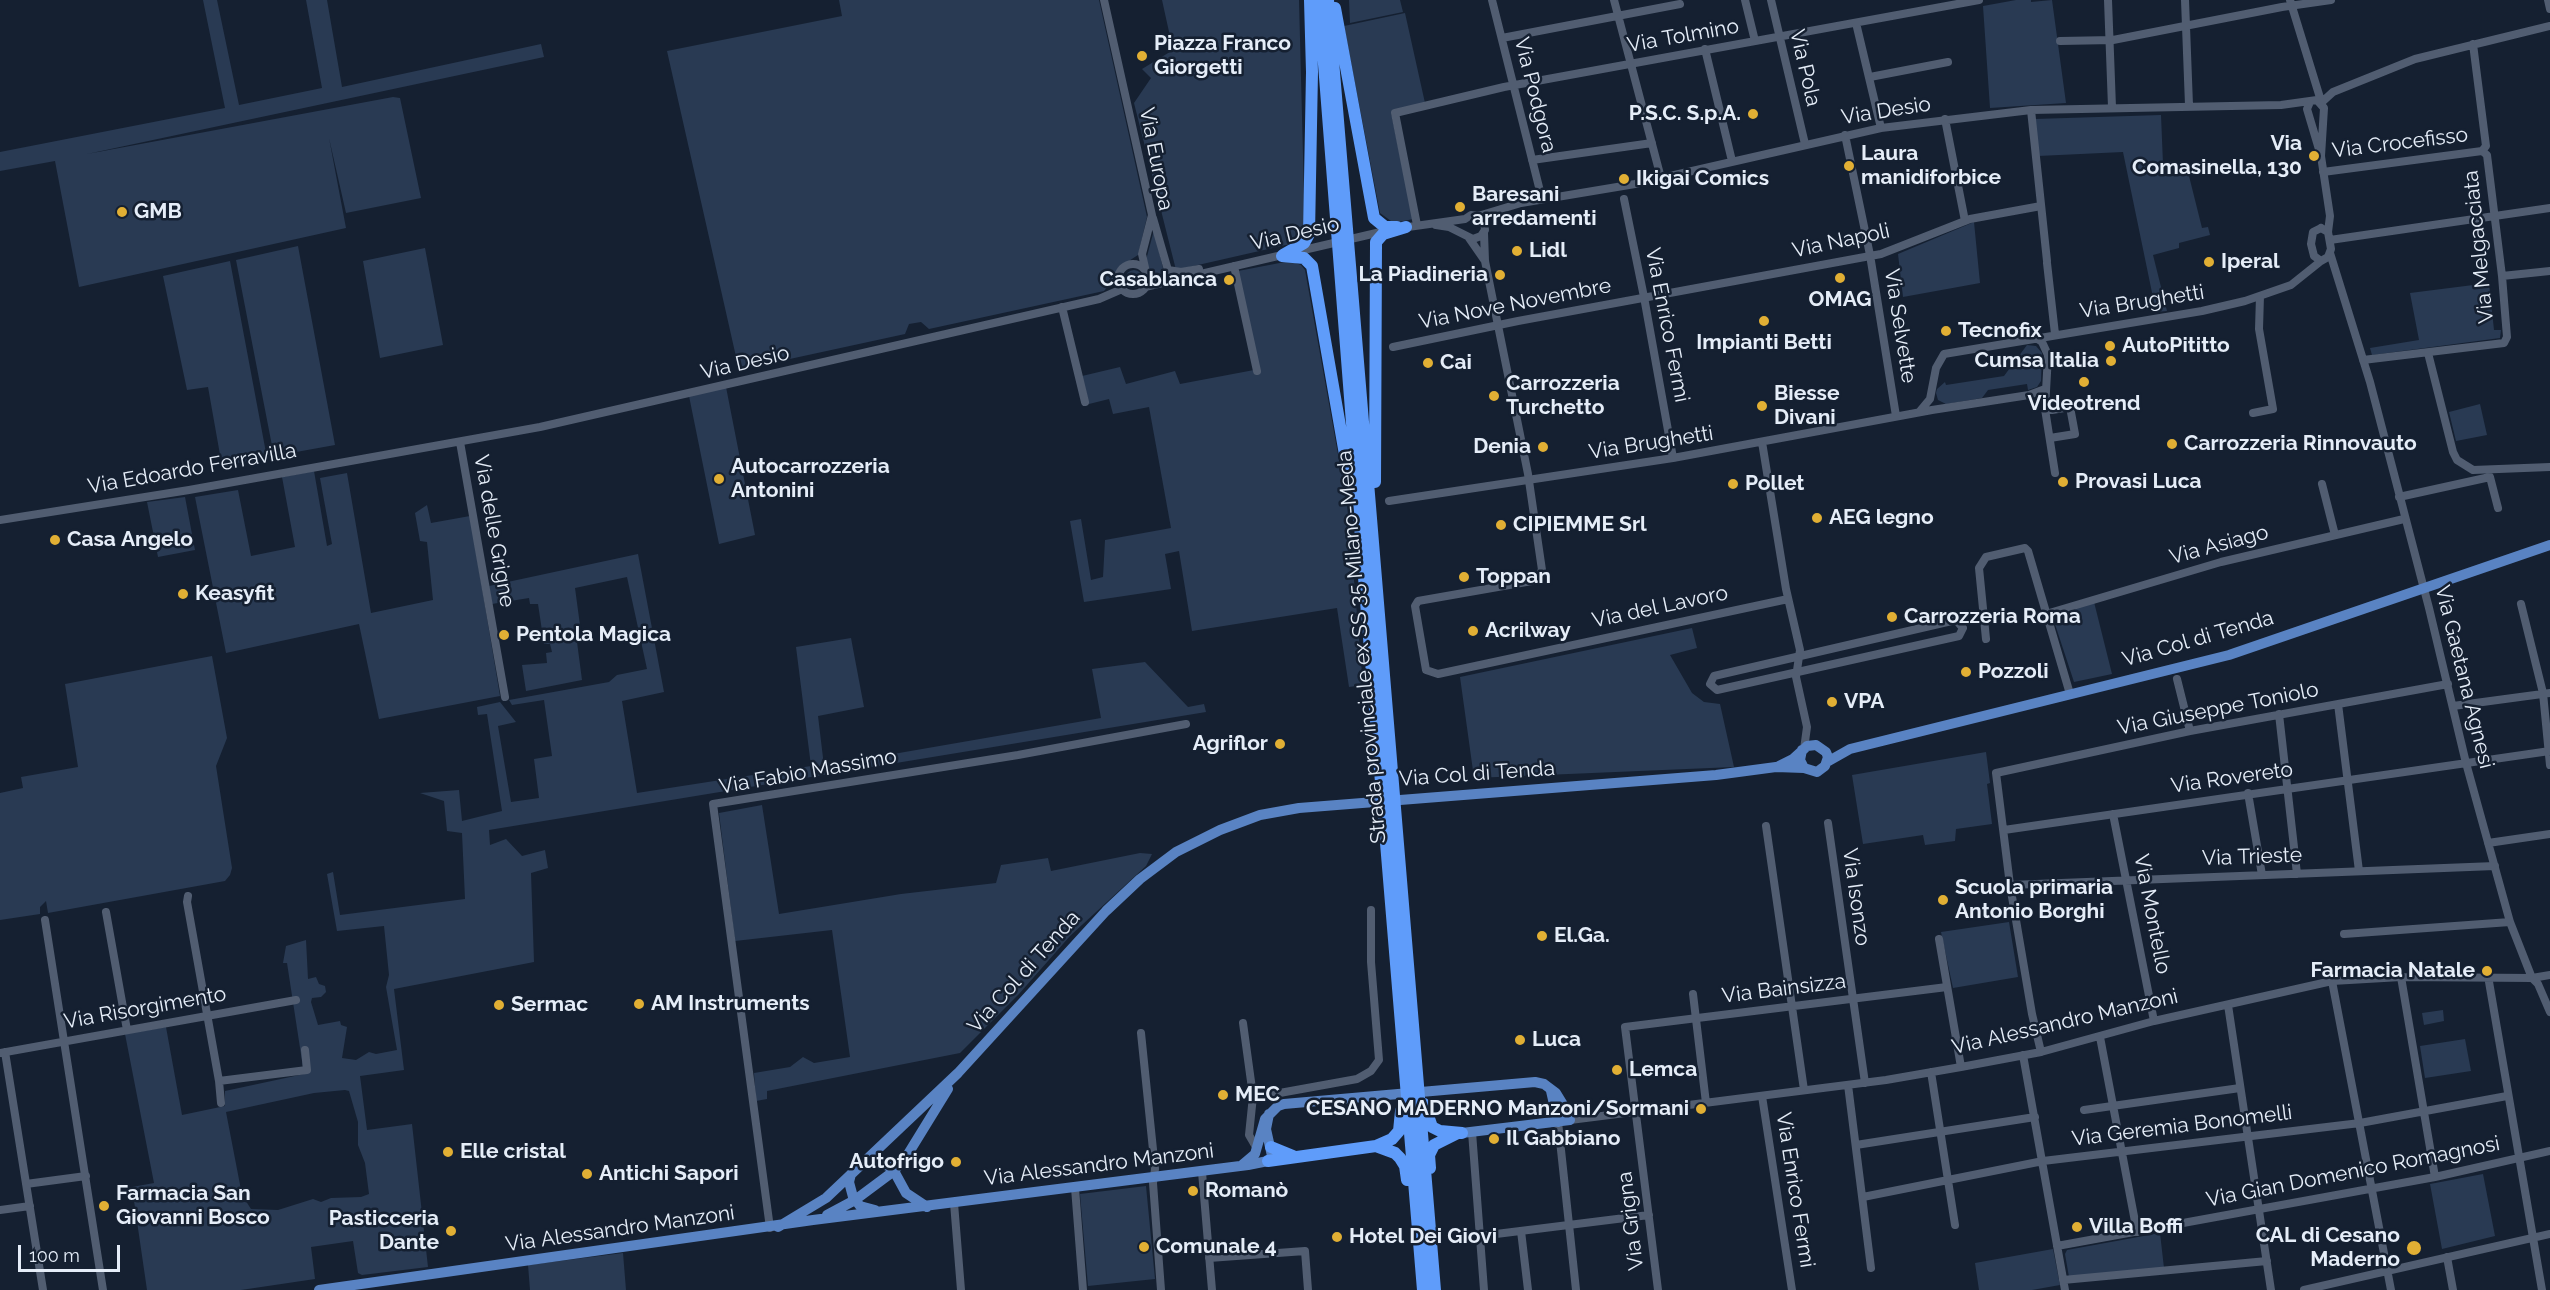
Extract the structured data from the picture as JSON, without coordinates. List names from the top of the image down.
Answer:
{
  "streets": {
    "highway": ["Strada provinciale ex SS 35 Milano-Meda"],
    "main road": ["Via Col di Tenda", "Via Alessandro Manzoni"],
    "street": [
      "Via Tolmino",
      "Via Pola",
      "Via Podgora",
      "Via Desio",
      "Via Crocefisso",
      "Via Europa",
      "Via Napoli",
      "Via Melgacciata",
      "Via Brughetti",
      "Via Nove Novembre",
      "Via Enrico Fermi",
      "Via Selvette",
      "Via Edoardo Ferravilla",
      "Via delle Grigne",
      "Via Asiago",
      "Via del Lavoro",
      "Via Gaetana Agnesi",
      "Via Giuseppe Toniolo",
      "Via Fabio Massimo",
      "Via Rovereto",
      "Via Trieste",
      "Via Isonzo",
      "Via Montello",
      "Via Bainsizza",
      "Via Risorgimento",
      "Via Geremia Bonomelli",
      "Via Gian Domenico Romagnosi",
      "Via Grigna"
    ]
  },
  "crossings": [
    ["Via Tolmino", "Via Pola"],
    ["Via Tolmino", "Via Podgora"],
    ["Via Tolmino", "Via Desio"],
    ["Via Pola", "Via Desio"],
    ["Via Podgora", "Via Desio"],
    ["Via Desio", "Via Europa"],
    ["Via Desio", "Via Selvette"],
    ["Via Desio", "Via Edoardo Ferravilla"],
    ["Via Desio", "Via delle Grigne"],
    ["Via Crocefisso", "Via Melgacciata"],
    ["Via Napoli", "Via Nove Novembre"],
    ["Via Napoli", "Via Enrico Fermi"],
    ["Via Napoli", "Via Selvette"],
    ["Via Melgacciata", "Via Gaetana Agnesi"],
    ["Via Brughetti", "Via Enrico Fermi"],
    ["Via Brughetti", "Via Selvette"],
    ["Via Brughetti", "Via del Lavoro"],
    ["Via Brughetti", "Via Gaetana Agnesi"],
    ["Via Nove Novembre", "Via Enrico Fermi"],
    ["Via Enrico Fermi", "Via Alessandro Manzoni"],
    ["Via Asiago", "Via Gaetana Agnesi"],
    ["Via Col di Tenda", "Via Gaetana Agnesi"],
    ["Via Col di Tenda", "Via Fabio Massimo"],
    ["Via Col di Tenda", "Via Alessandro Manzoni"],
    ["Via Gaetana Agnesi", "Via Giuseppe Toniolo"],
    ["Via Gaetana Agnesi", "Via Rovereto"],
    ["Via Gaetana Agnesi", "Via Trieste"],
    ["Via Gaetana Agnesi", "Via Alessandro Manzoni"],
    ["Via Giuseppe Toniolo", "Via Rovereto"],
    ["Via Fabio Massimo", "Via Alessandro Manzoni"],
    ["Via Rovereto", "Via Montello"],
    ["Via Trieste", "Via Montello"],
    ["Via Isonzo", "Via Bainsizza"],
    ["Via Isonzo", "Via Alessandro Manzoni"],
    ["Via Montello", "Via Alessandro Manzoni"],
    ["Via Bainsizza", "Via Grigna"],
    ["Via Alessandro Manzoni", "Via Grigna"]
  ],
  "places": [
    "Piazza Franco Giorgetti",
    "P.S.C. S.p.A.",
    "Via Comasinella, 130",
    "Laura manidiforbice",
    "Ikigai Comics",
    "Baresani arredamenti",
    "GMB",
    "Lidl",
    "Iperal",
    "La Piadineria",
    "OMAG",
    "Casablanca",
    "Impianti Betti",
    "Tecnofix",
    "AutoPititto",
    "Cumsa Italia",
    "Cai",
    "Videotrend",
    "Carrozzeria Turchetto",
    "Biesse Divani",
    "Carrozzeria Rinnovauto",
    "Denia",
    "Autocarrozzeria Antonini",
    "Provasi Luca",
    "Pollet",
    "AEG legno",
    "CIPIEMME Srl",
    "Casa Angelo",
    "Toppan",
    "Keasyfit",
    "Carrozzeria Roma",
    "Acrilway",
    "Pentola Magica",
    "Pozzoli",
    "VPA",
    "Agriflor",
    "Scuola primaria Antonio Borghi",
    "El.Ga.",
    "Farmacia Natale",
    "AM Instruments",
    "Sermac",
    "Luca",
    "Lemca",
    "MEC",
    "CESANO MADERNO Manzoni/Sormani",
    "Il Gabbiano",
    "Elle cristal",
    "Autofrigo",
    "Antichi Sapori",
    "Romanò",
    "Farmacia San Giovanni Bosco",
    "Villa Boffi",
    "Pasticceria Dante",
    "Hotel Dei Giovi",
    "Comunale 4",
    "CAL di Cesano Maderno"
  ],
  "scale_bar": "100 m"
}
